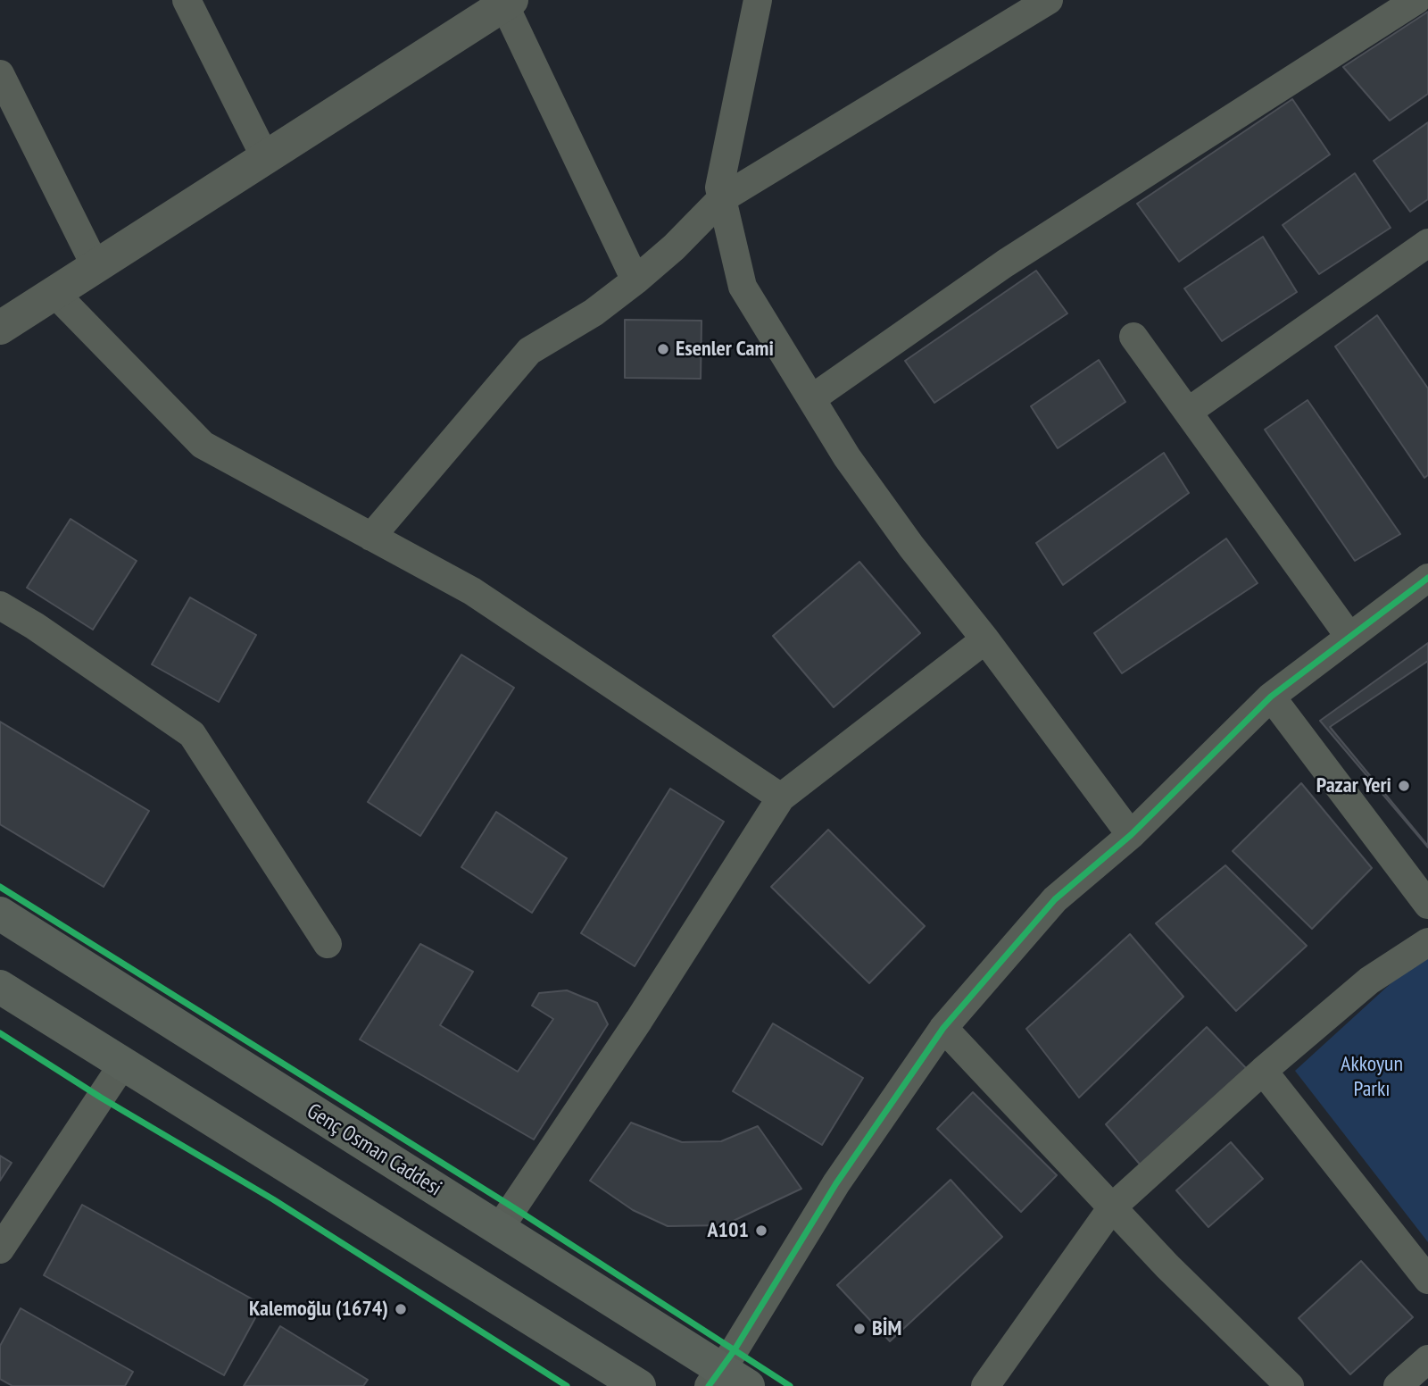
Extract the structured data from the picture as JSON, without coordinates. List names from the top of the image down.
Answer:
{
  "streets": {
    "main road": ["Genç Osman Caddesi"]
  },
  "parks": ["Akkoyun Parkı"],
  "places": [
    "Esenler Cami",
    "Pazar Yeri",
    "A101",
    "Kalemoğlu (1674)",
    "BİM"
  ]
}
